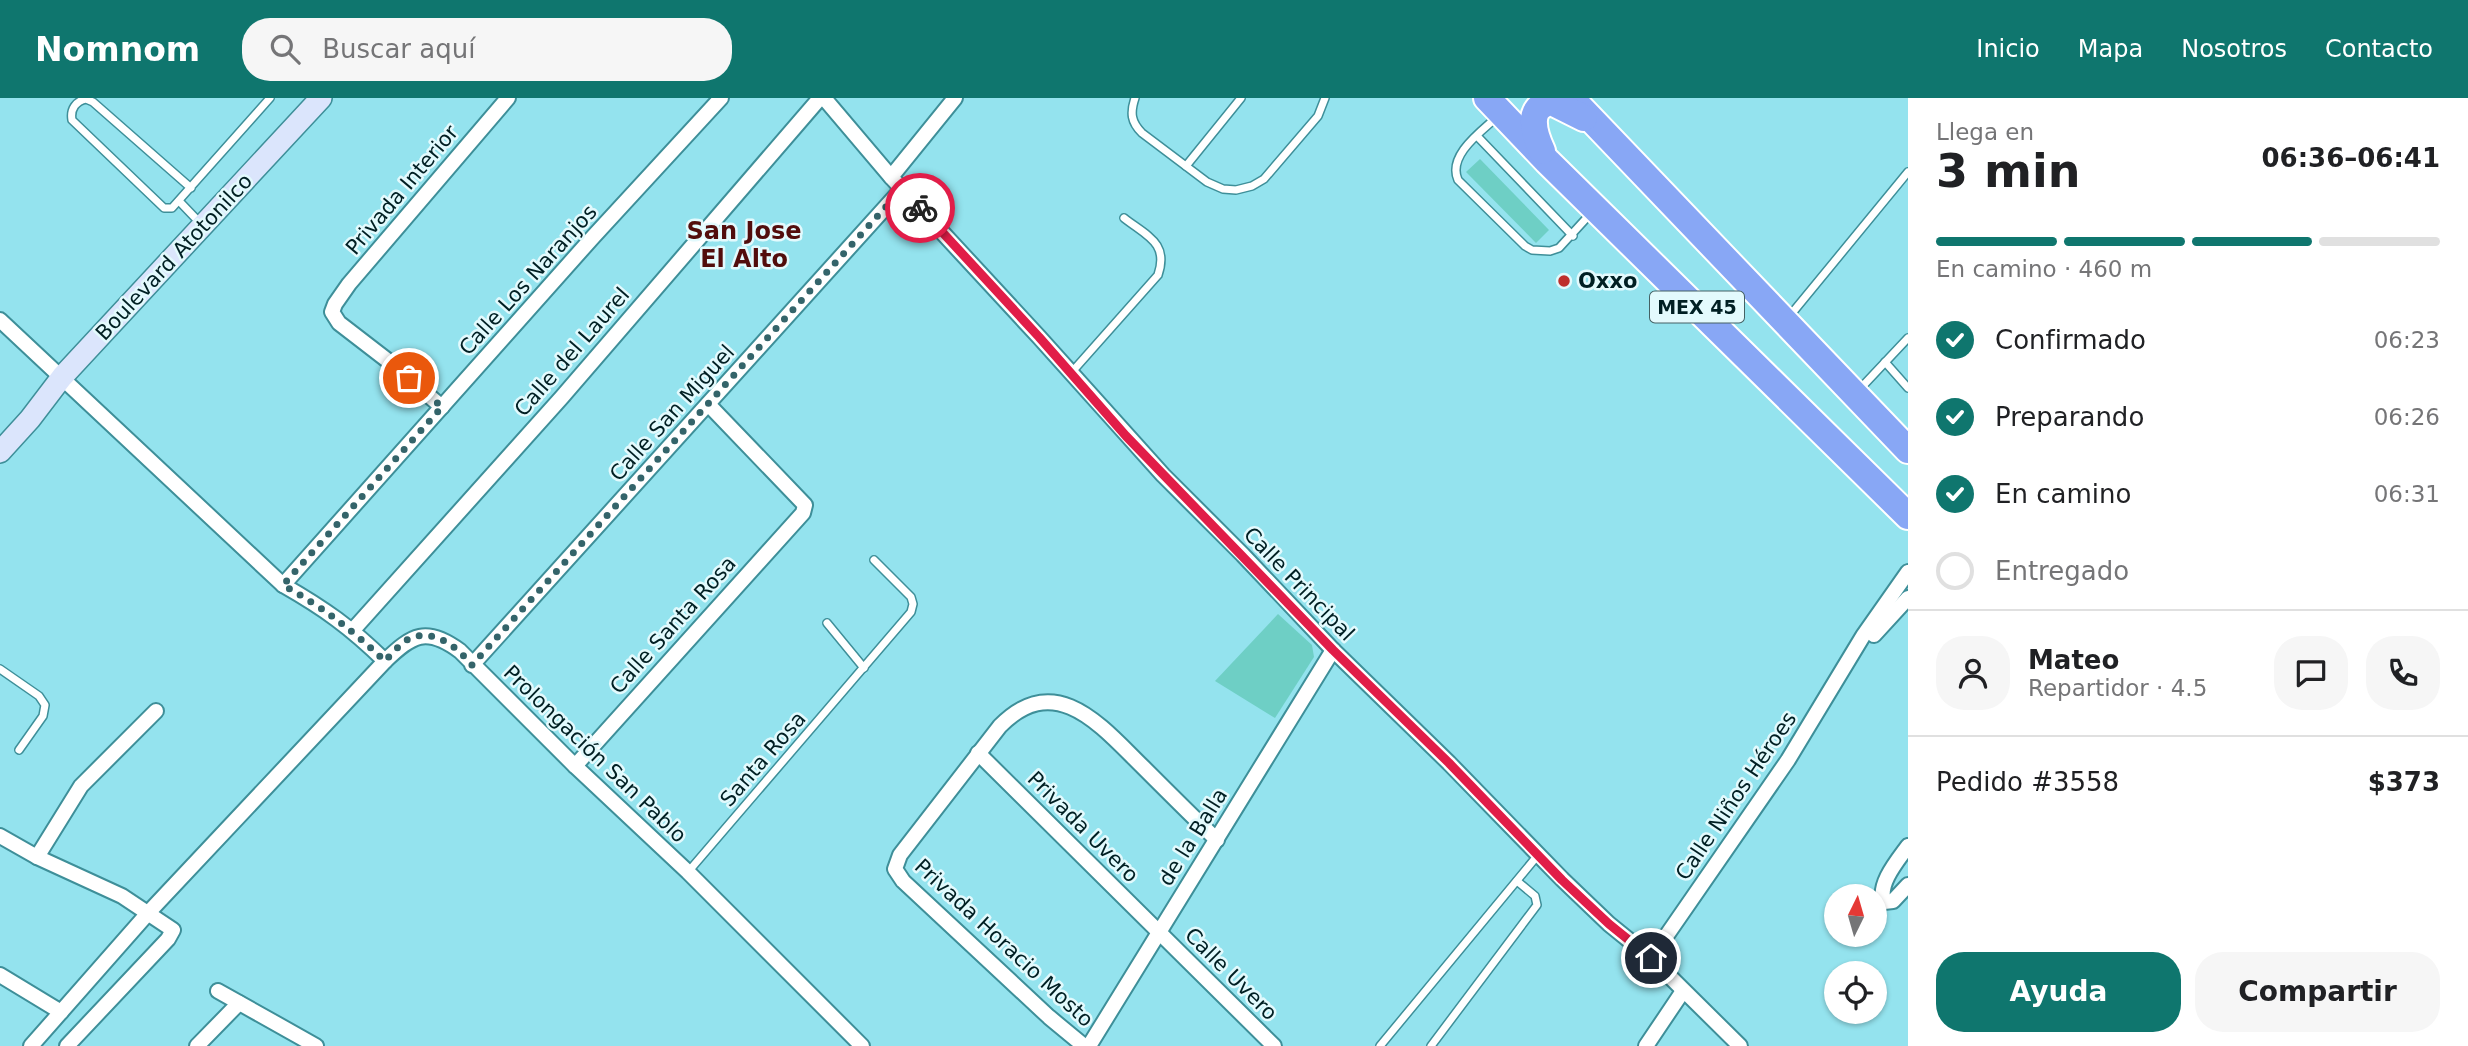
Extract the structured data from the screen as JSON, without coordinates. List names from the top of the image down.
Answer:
{
  "streets": {
    "highway": ["MEX 45"],
    "street": [
      "Privada Interior",
      "Boulevard Atotonilco",
      "Calle Los Naranjos",
      "Calle del Laurel",
      "Calle San Miguel",
      "Calle Principal",
      "Calle Santa Rosa",
      "Prolongación San Pablo",
      "Calle Niños Héroes",
      "Privada Uvero",
      "de la Balla",
      "Privada Horacio Mosto",
      "Calle Uvero"
    ],
    "lane": ["Santa Rosa"]
  },
  "crossings": [
    ["Privada Interior", "Calle Los Naranjos"],
    ["Calle del Laurel", "Calle Principal"],
    ["Calle San Miguel", "Calle Principal"],
    ["Calle San Miguel", "Calle Santa Rosa"],
    ["Calle San Miguel", "Prolongación San Pablo"],
    ["Calle Principal", "Calle Niños Héroes"],
    ["Calle Principal", "de la Balla"],
    ["Calle Santa Rosa", "Prolongación San Pablo"],
    ["Prolongación San Pablo", "Santa Rosa"],
    ["Privada Uvero", "de la Balla"],
    ["Privada Uvero", "Privada Horacio Mosto"],
    ["Privada Uvero", "Calle Uvero"],
    ["de la Balla", "Privada Horacio Mosto"],
    ["de la Balla", "Calle Uvero"]
  ],
  "districts": ["San Jose El Alto"],
  "places": ["Oxxo"],
  "north": "top",
  "page": {
    "header": "Nomnom",
    "search": "Buscar aquí",
    "nav": [
      "Inicio",
      "Mapa",
      "Nosotros",
      "Contacto"
    ],
    "heading": ["3 min", "Llega en", "06:36–06:41"],
    "panel": [
      "Mateo",
      "Repartidor · 4.5",
      "Pedido #3558",
      "$373"
    ],
    "bar": "En camino · 460 m",
    "list": [
      ["Confirmado", "06:23"],
      ["Preparando", "06:26"],
      ["En camino", "06:31"],
      "Entregado"
    ],
    "buttons": ["Ayuda", "Compartir"]
  }
}
